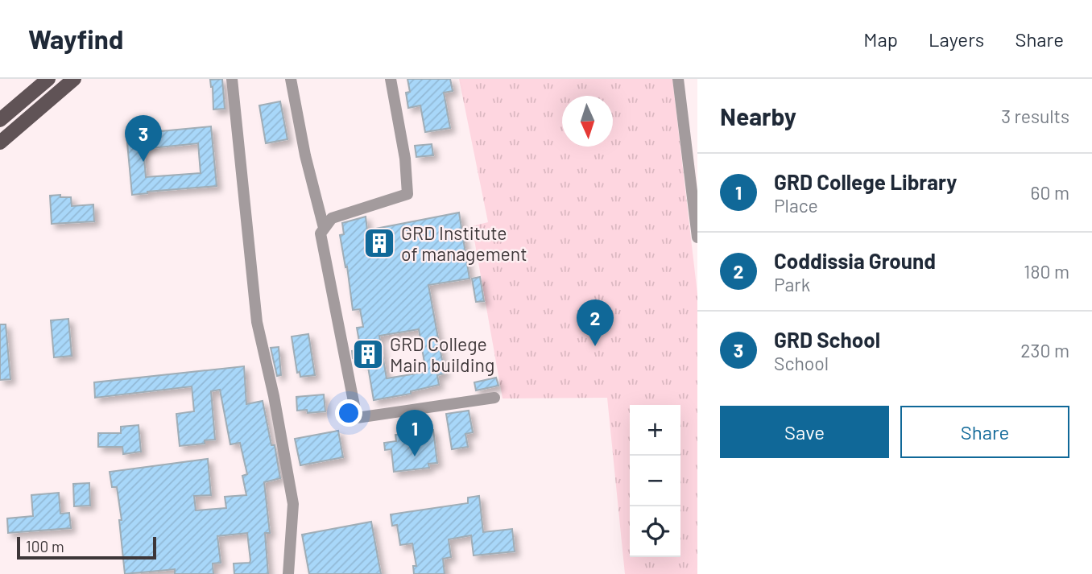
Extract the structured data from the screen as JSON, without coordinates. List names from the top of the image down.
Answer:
{
  "places": {
    "building": ["GRD Institute of management", "GRD College Main building"]
  },
  "scale_bar": "100 m",
  "north": "bottom",
  "page": {
    "header": "Wayfind",
    "nav": ["Map", "Layers", "Share"],
    "heading": ["Nearby", "3 results"],
    "pins": ["3", "2", "1"],
    "list": [
      {
        "mark": "1",
        "name": "GRD College Library",
        "note": "Place",
        "value": "60 m"
      },
      {
        "mark": "2",
        "name": "Coddissia Ground",
        "note": "Park",
        "value": "180 m"
      },
      {
        "mark": "3",
        "name": "GRD School",
        "note": "School",
        "value": "230 m"
      }
    ],
    "buttons": ["Save", "Share"],
    "map_buttons": ["+", "−"],
    "scale": "100 m"
  }
}
